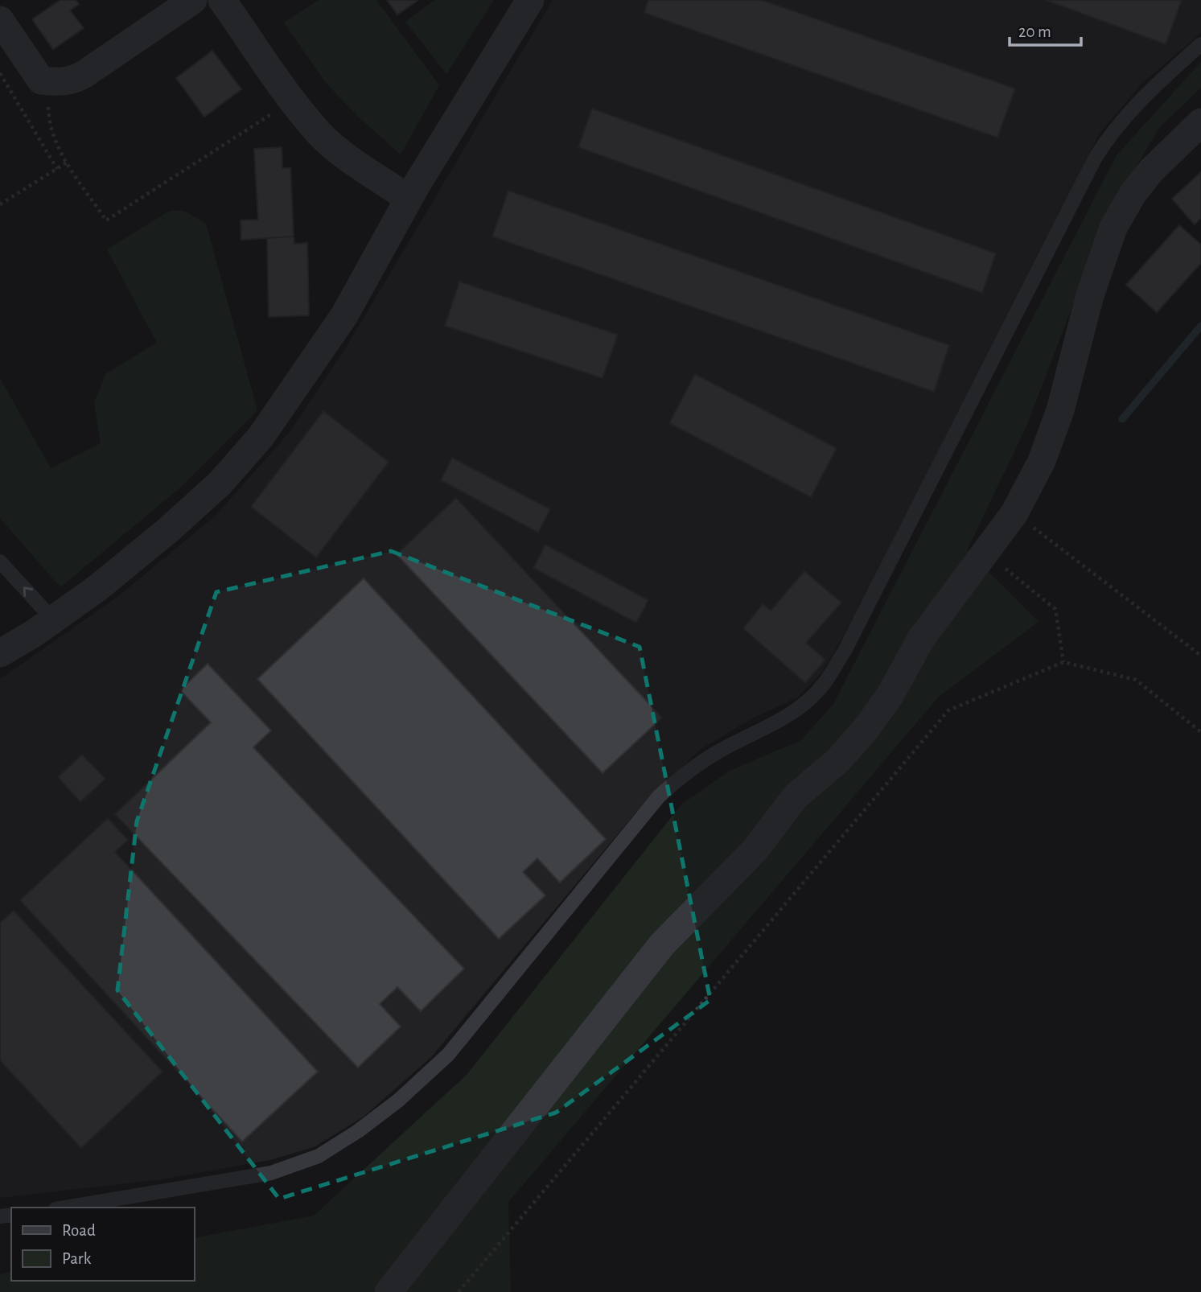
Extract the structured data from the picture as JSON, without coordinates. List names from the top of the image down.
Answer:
{
  "legend": ["Road", "Park"],
  "scale_bar": "20 m"
}
